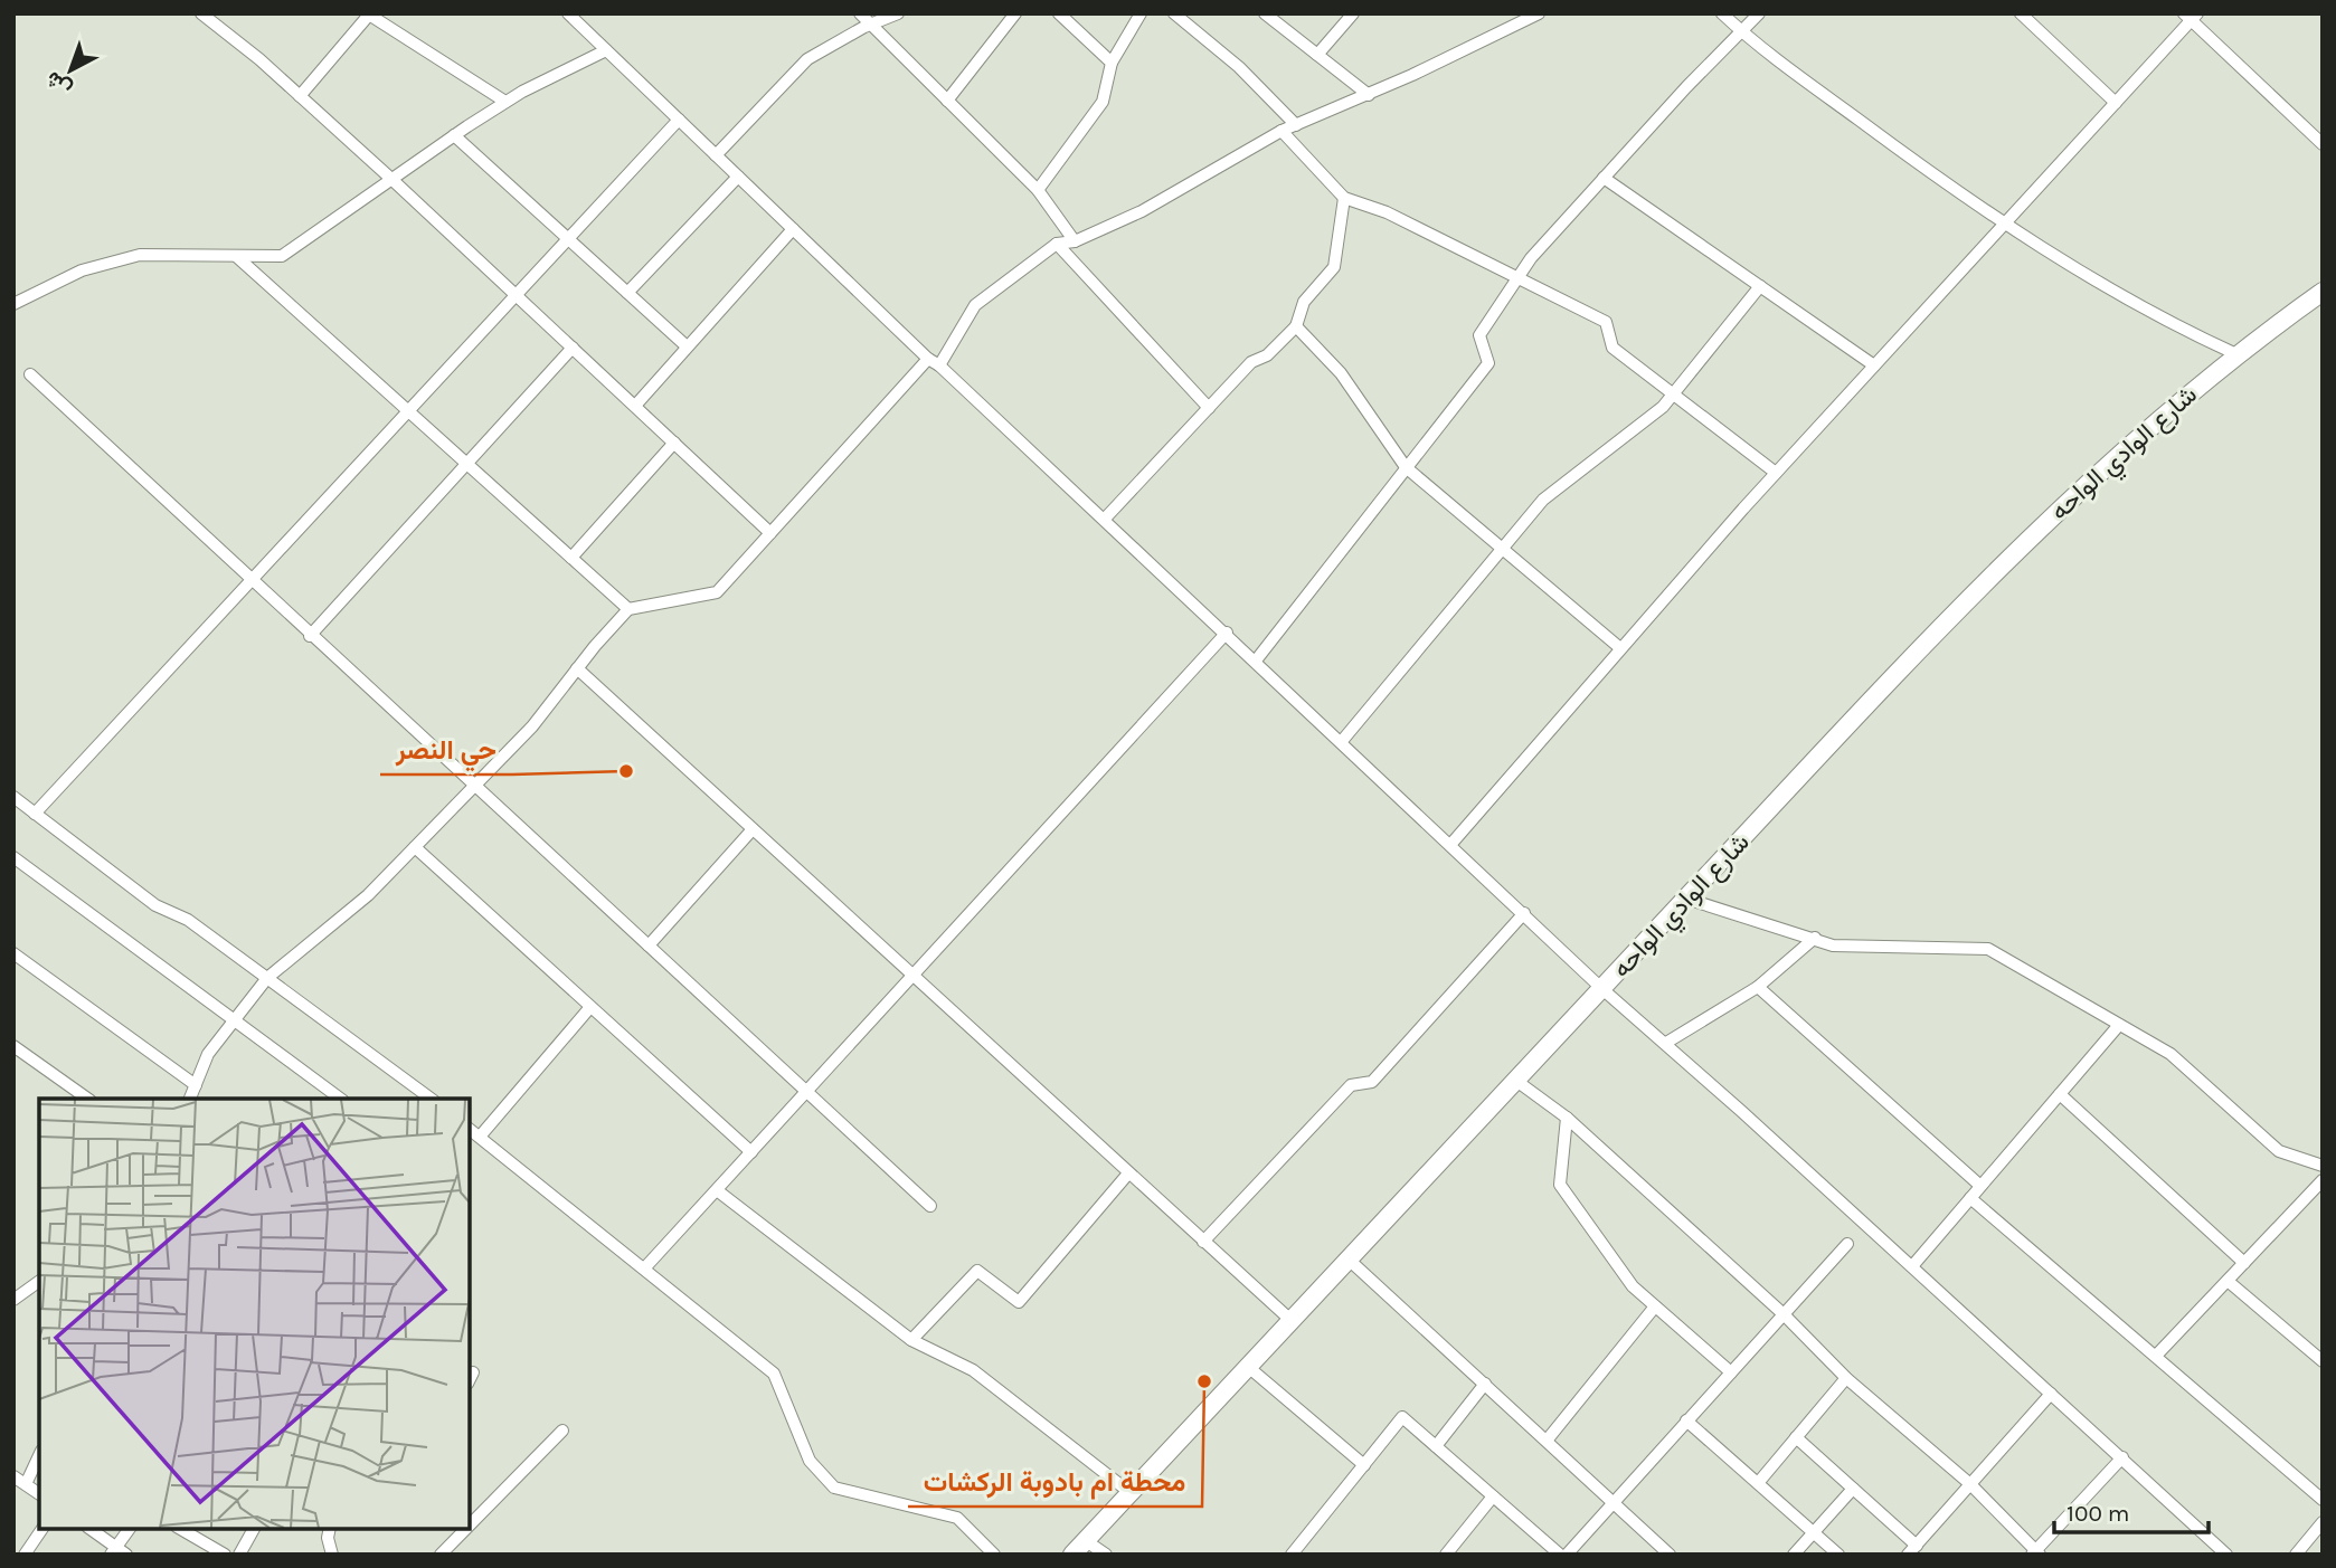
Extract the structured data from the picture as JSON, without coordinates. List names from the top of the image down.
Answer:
{
  "streets": {
    "main road": ["شارع الوادي الواحه"]
  },
  "places": ["حي النصر", "محطة ام بادوبة الركشات"],
  "scale_bar": "100 m",
  "north": "bottom left"
}
